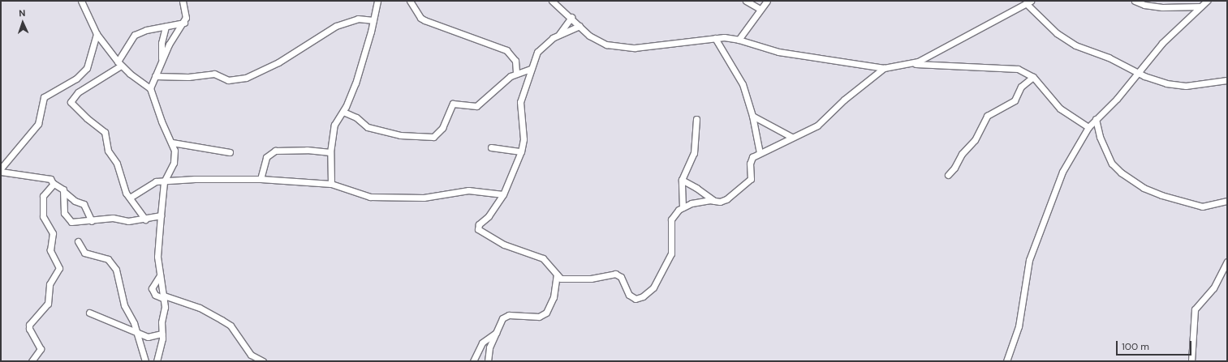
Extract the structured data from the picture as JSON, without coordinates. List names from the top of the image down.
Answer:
{
  "scale_bar": "100 m",
  "north": "top"
}
